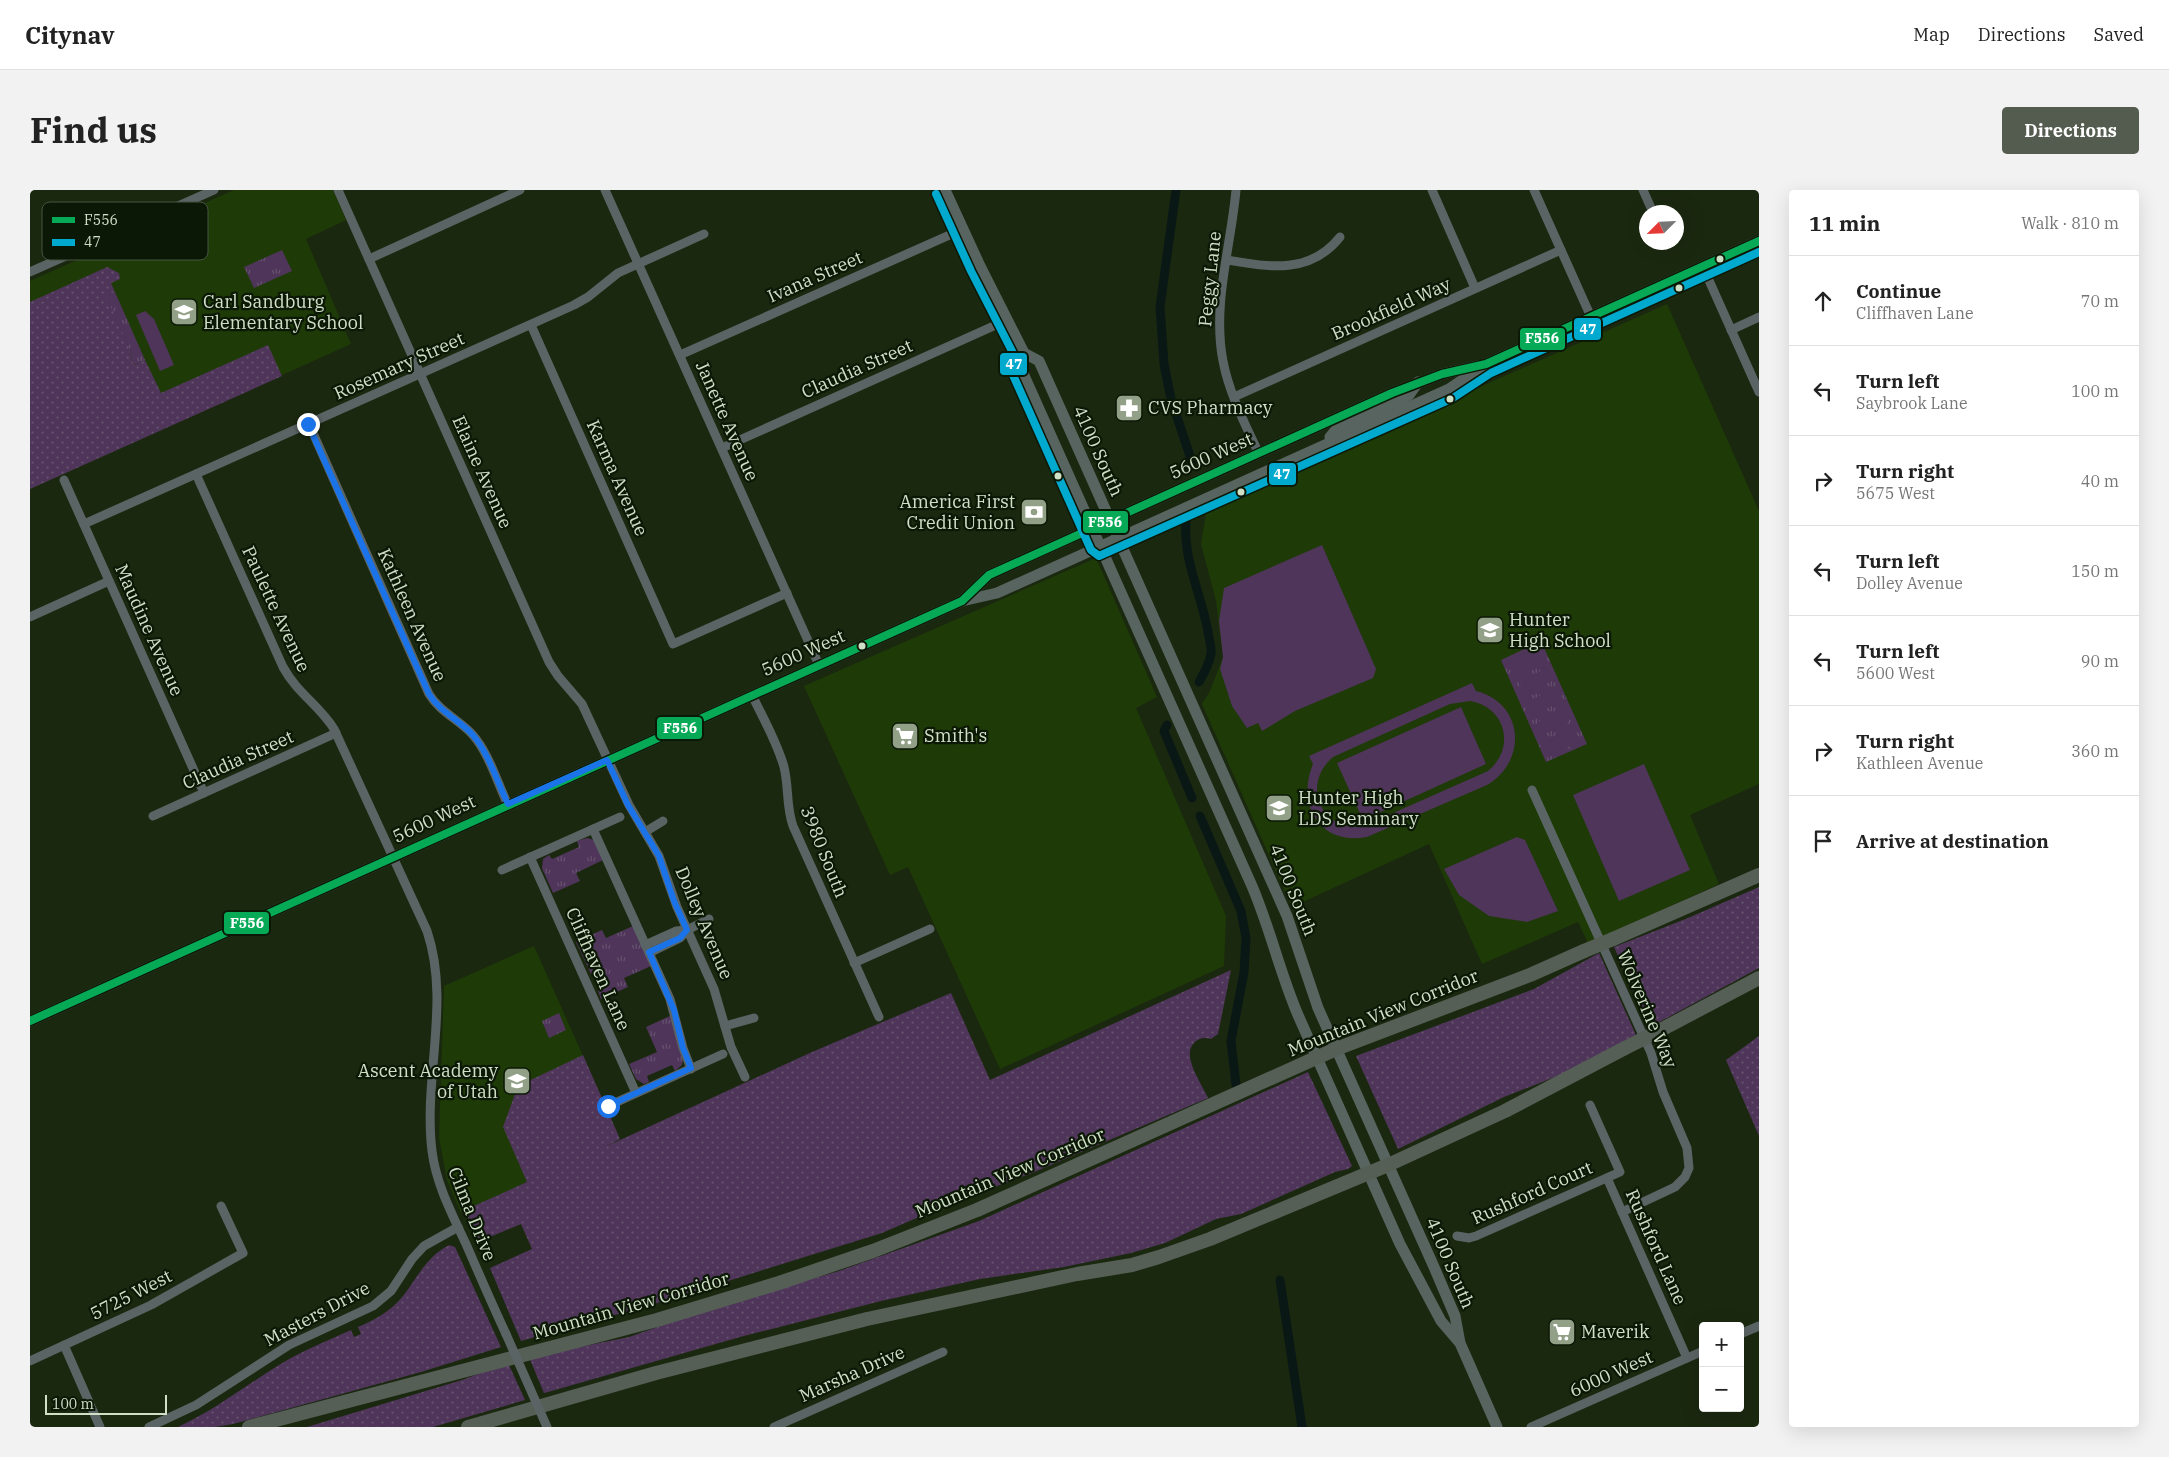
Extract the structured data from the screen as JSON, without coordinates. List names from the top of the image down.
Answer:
{
  "streets": {
    "highway": ["Mountain View Corridor"],
    "main road": ["4100 South", "5600 West"],
    "street": [
      "Ivana Street",
      "Peggy Lane",
      "Brookfield Way",
      "Rosemary Street",
      "Claudia Street",
      "Janette Avenue",
      "Elaine Avenue",
      "Karma Avenue",
      "Paulette Avenue",
      "Kathleen Avenue",
      "Maudine Avenue",
      "3980 South",
      "Dolley Avenue",
      "Cliffhaven Lane",
      "Wolverine Way",
      "Rushford Court",
      "Cilma Drive",
      "Rushford Lane",
      "5725 West",
      "Masters Drive",
      "Marsha Drive",
      "6000 West"
    ]
  },
  "crossings": [
    ["Ivana Street", "Janette Avenue"],
    ["Ivana Street", "4100 South"],
    ["Peggy Lane", "Brookfield Way"],
    ["Peggy Lane", "5600 West"],
    ["Rosemary Street", "Janette Avenue"],
    ["Rosemary Street", "Elaine Avenue"],
    ["Rosemary Street", "Karma Avenue"],
    ["Rosemary Street", "Paulette Avenue"],
    ["Rosemary Street", "Kathleen Avenue"],
    ["Rosemary Street", "Maudine Avenue"],
    ["Claudia Street", "Janette Avenue"],
    ["Claudia Street", "4100 South"],
    ["Claudia Street", "Paulette Avenue"],
    ["Claudia Street", "Maudine Avenue"],
    ["Janette Avenue", "5600 West"],
    ["Janette Avenue", "Karma Avenue"],
    ["4100 South", "5600 West"],
    ["4100 South", "Mountain View Corridor"],
    ["5600 West", "Elaine Avenue"],
    ["5600 West", "Paulette Avenue"],
    ["5600 West", "Kathleen Avenue"],
    ["5600 West", "3980 South"],
    ["5600 West", "Dolley Avenue"],
    ["5600 West", "Cilma Drive"],
    ["Elaine Avenue", "Dolley Avenue"],
    ["Paulette Avenue", "Cilma Drive"],
    ["Wolverine Way", "Rushford Lane"],
    ["Rushford Court", "Rushford Lane"],
    ["Cilma Drive", "Masters Drive"],
    ["Rushford Lane", "6000 West"]
  ],
  "places": {
    "school or university": [
      "Carl Sandburg Elementary School",
      "Hunter High School",
      "Hunter High LDS Seminary",
      "Ascent Academy of Utah"
    ],
    "pharmacy": ["CVS Pharmacy"],
    "bank": ["America First Credit Union"],
    "supermarket": ["Smith's", "Maverik"]
  },
  "lines": ["transit line 47", "transit line F556"],
  "legend": ["F556", "47"],
  "scale_bar": "100 m",
  "north": "bottom left",
  "page": {
    "header": "Citynav",
    "nav": ["Map", "Directions", "Saved"],
    "title": "Find us",
    "buttons": "Directions",
    "heading": ["11 min", "Walk · 810 m"],
    "list": [
      ["Continue", "Cliffhaven Lane", "70 m"],
      ["Turn left", "Saybrook Lane", "100 m"],
      ["Turn right", "5675 West", "40 m"],
      ["Turn left", "Dolley Avenue", "150 m"],
      ["Turn left", "5600 West", "90 m"],
      ["Turn right", "Kathleen Avenue", "360 m"],
      "Arrive at destination"
    ],
    "map_buttons": ["+", "−"],
    "scale": "100 m"
  }
}
